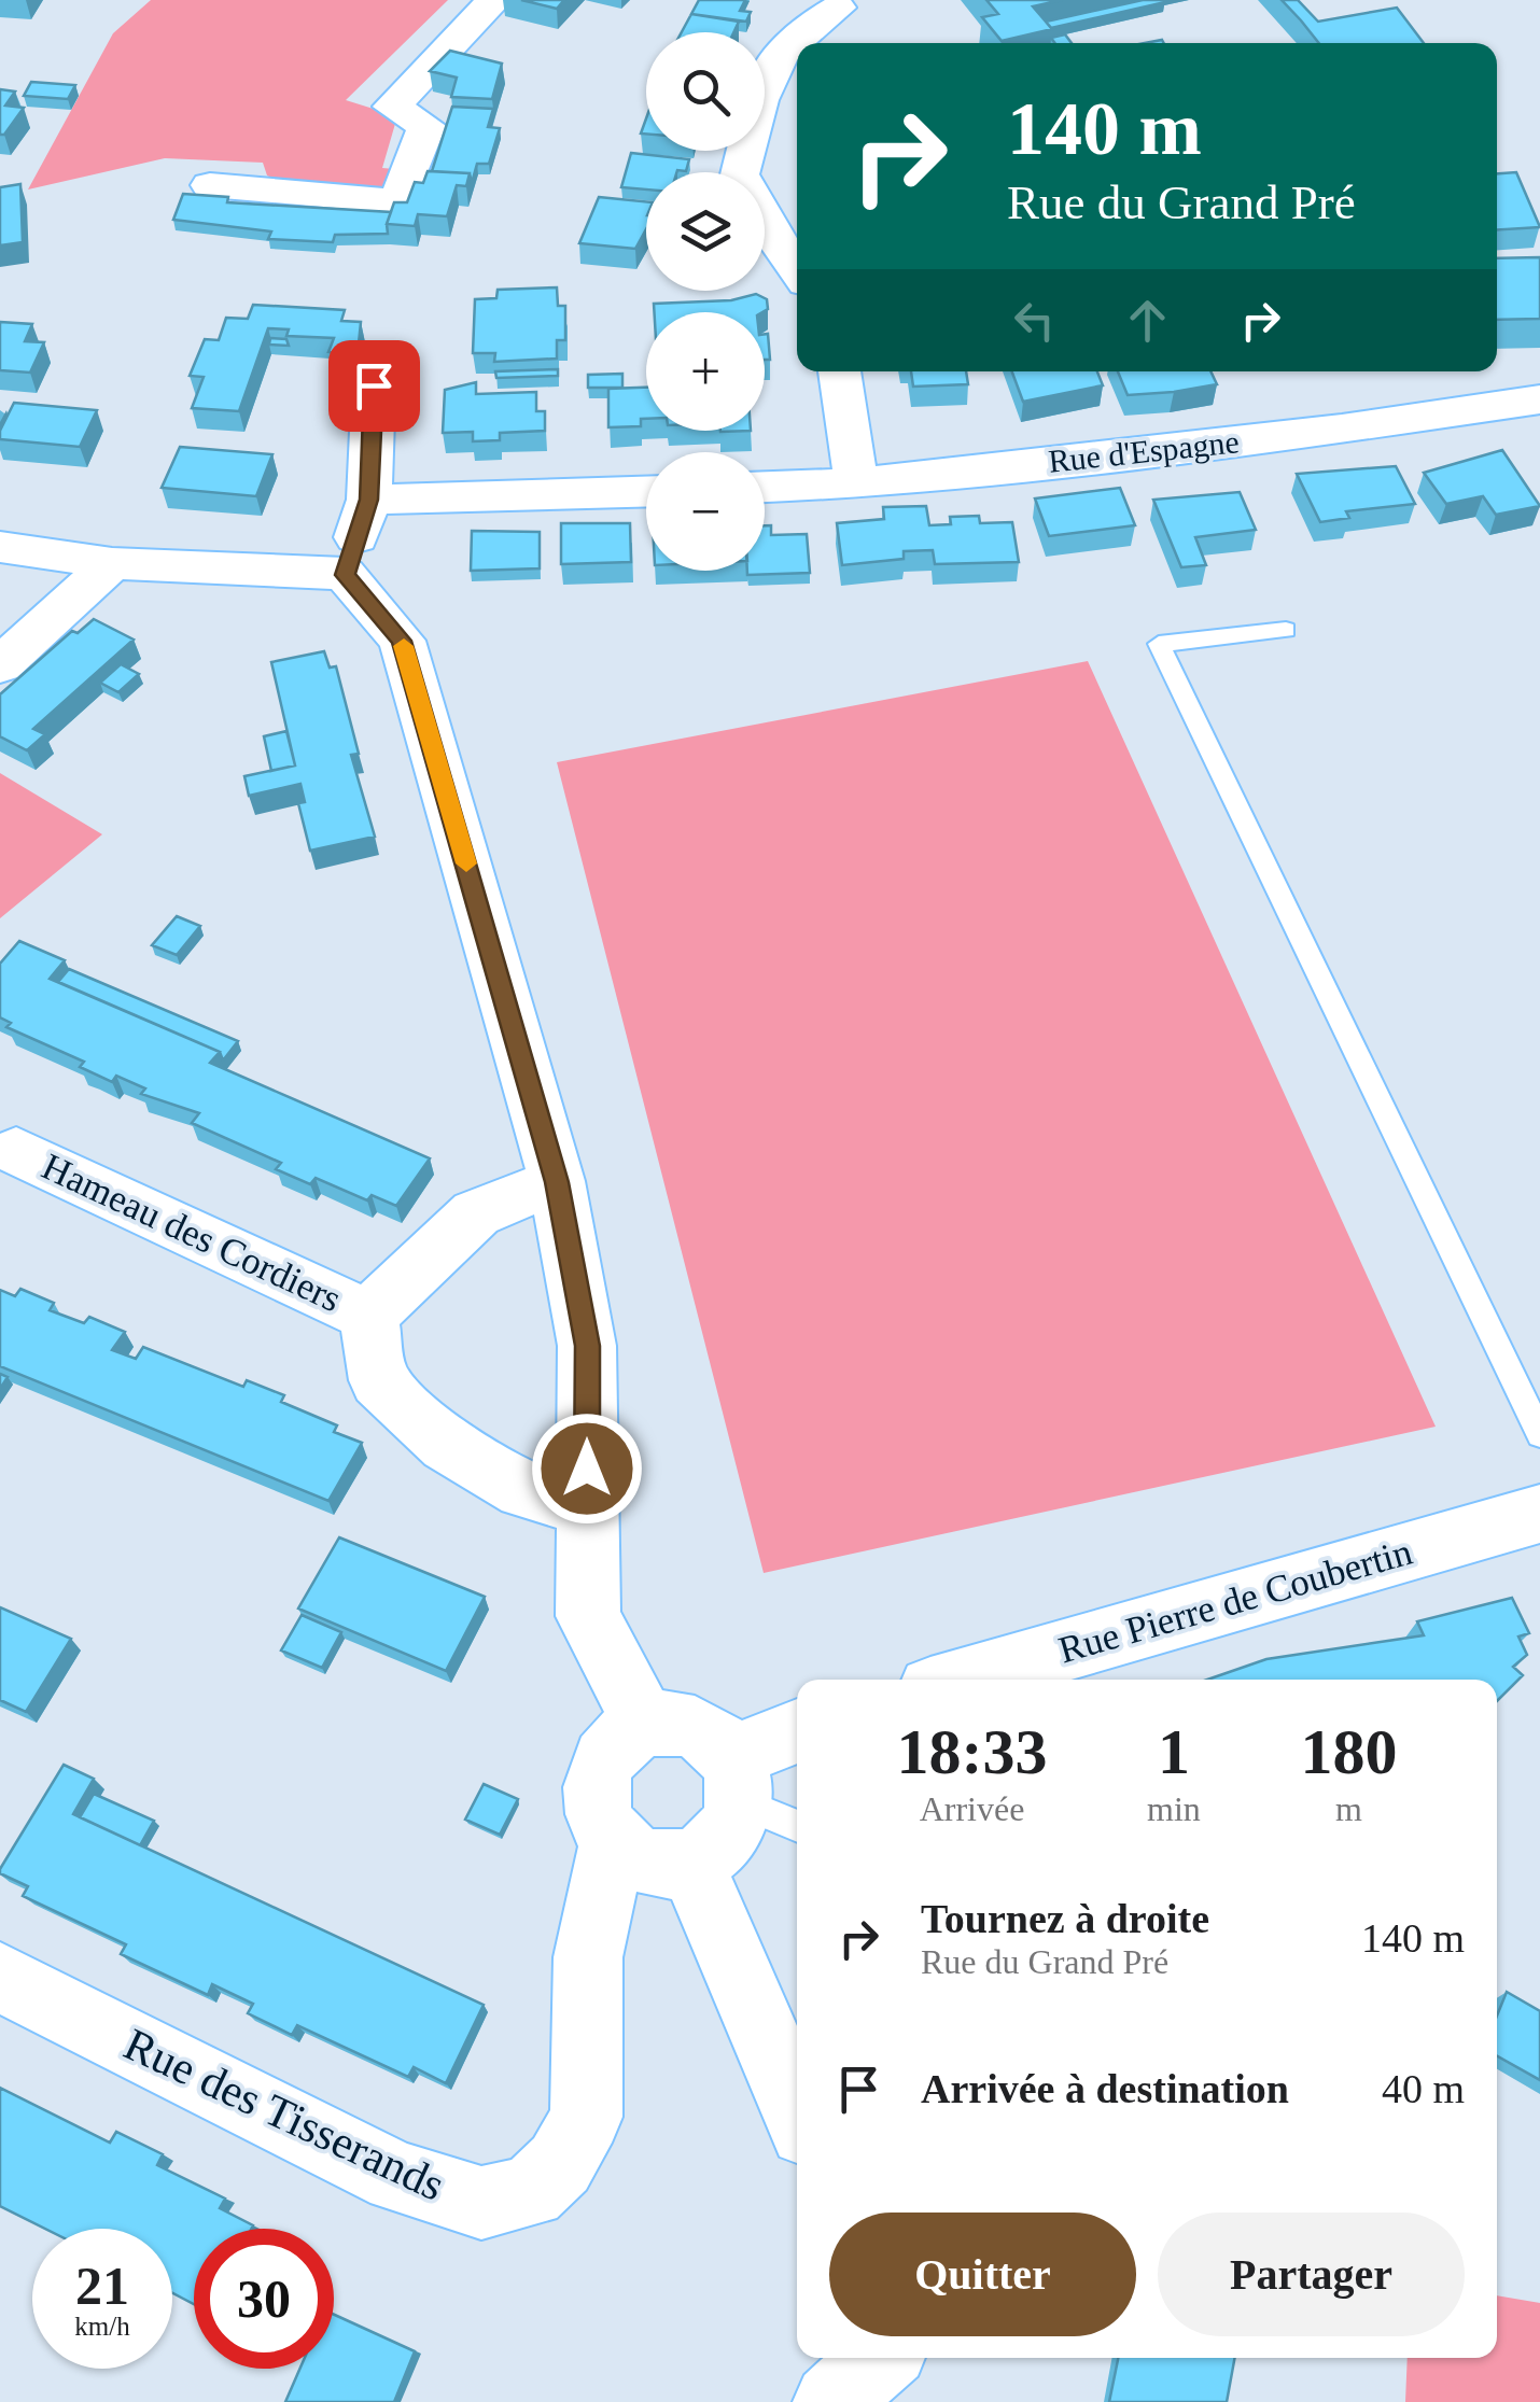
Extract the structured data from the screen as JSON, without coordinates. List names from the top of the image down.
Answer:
{
  "streets": {
    "street": [
      "Rue d'Espagne",
      "Hameau des Cordiers",
      "Rue Pierre de Coubertin",
      "Rue des Tisserands"
    ]
  },
  "page": {
    "map_buttons": ["+", "−"],
    "turn": ["140 m", "Rue du Grand Pré"],
    "eta": [
      "18:33",
      "Arrivée",
      "1",
      "min",
      "180",
      "m"
    ],
    "list": [
      {
        "name": "Tournez à droite",
        "note": "Rue du Grand Pré",
        "value": "140 m"
      },
      {
        "name": "Arrivée à destination",
        "value": "40 m"
      }
    ],
    "buttons": ["Quitter", "Partager"],
    "speed": "21 km/h",
    "limit": "30"
  }
}
